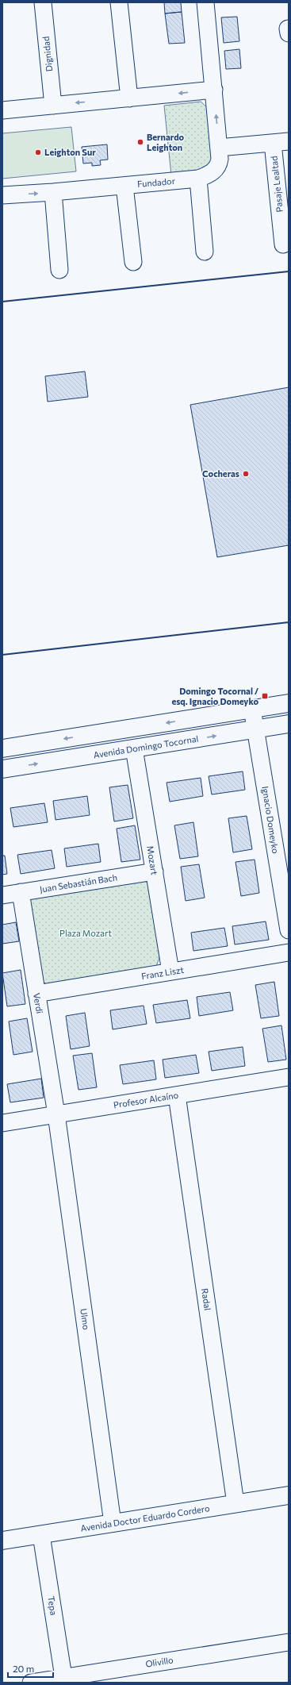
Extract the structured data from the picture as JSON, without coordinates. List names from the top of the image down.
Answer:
{
  "streets": {
    "main road": ["Avenida Domingo Tocornal", "Avenida Doctor Eduardo Cordero"],
    "street": [
      "Dignidad",
      "Fundador",
      "Pasaje Lealtad",
      "Ignacio Domeyko",
      "Mozart",
      "Juan Sebastián Bach",
      "Franz Liszt",
      "Verdi",
      "Profesor Alcaíno",
      "Radal",
      "Ulmo",
      "Tepa",
      "Olivillo"
    ]
  },
  "crossings": [
    ["Avenida Domingo Tocornal", "Ignacio Domeyko"],
    ["Avenida Domingo Tocornal", "Mozart"],
    ["Mozart", "Juan Sebastián Bach"],
    ["Mozart", "Franz Liszt"],
    ["Juan Sebastián Bach", "Verdi"],
    ["Franz Liszt", "Verdi"],
    ["Verdi", "Profesor Alcaíno"],
    ["Verdi", "Ulmo"],
    ["Profesor Alcaíno", "Radal"],
    ["Profesor Alcaíno", "Ulmo"],
    ["Radal", "Avenida Doctor Eduardo Cordero"],
    ["Ulmo", "Avenida Doctor Eduardo Cordero"],
    ["Avenida Doctor Eduardo Cordero", "Tepa"],
    ["Tepa", "Olivillo"]
  ],
  "parks": ["Plaza Mozart"],
  "places": {
    "other": ["Bernardo Leighton", "Leighton Sur", "Cocheras"],
    "transit": ["Domingo Tocornal / esq. Ignacio Domeyko"]
  },
  "scale_bar": "20 m"
}
